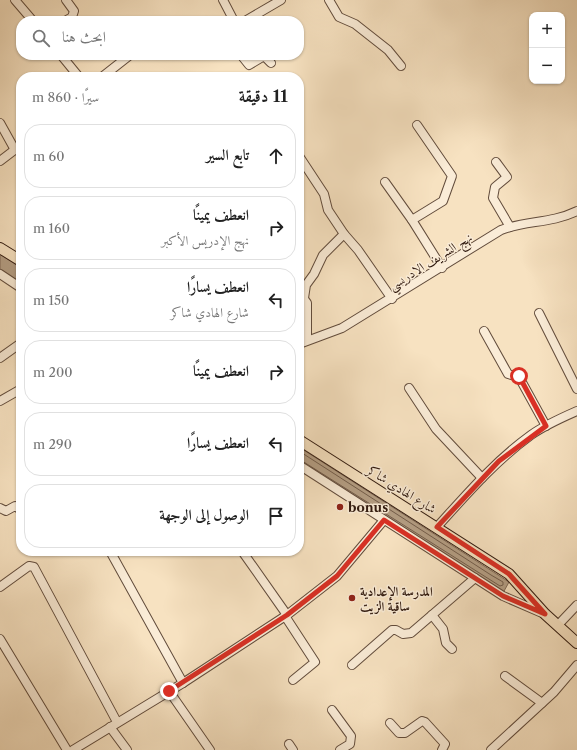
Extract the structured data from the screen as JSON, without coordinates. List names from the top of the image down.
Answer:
{
  "streets": {
    "main road": ["شارع الهادي شاكر"],
    "street": ["نهج الشريف الادريسي"]
  },
  "places": ["bonus", "المدرسة الإعدادية ساقية الزيت"],
  "page": {
    "map_buttons": ["+", "−"],
    "search": "ابحث هنا",
    "heading": ["11 دقيقة", "سيرًا · 860 m"],
    "list": [
      ["تابع السير", "60 m"],
      ["انعطف يمينًا", "نهج الإدريس الأكبر", "160 m"],
      ["انعطف يسارًا", "شارع الهادي شاكر", "150 m"],
      ["انعطف يمينًا", "200 m"],
      ["انعطف يسارًا", "290 m"],
      "الوصول إلى الوجهة"
    ]
  }
}
